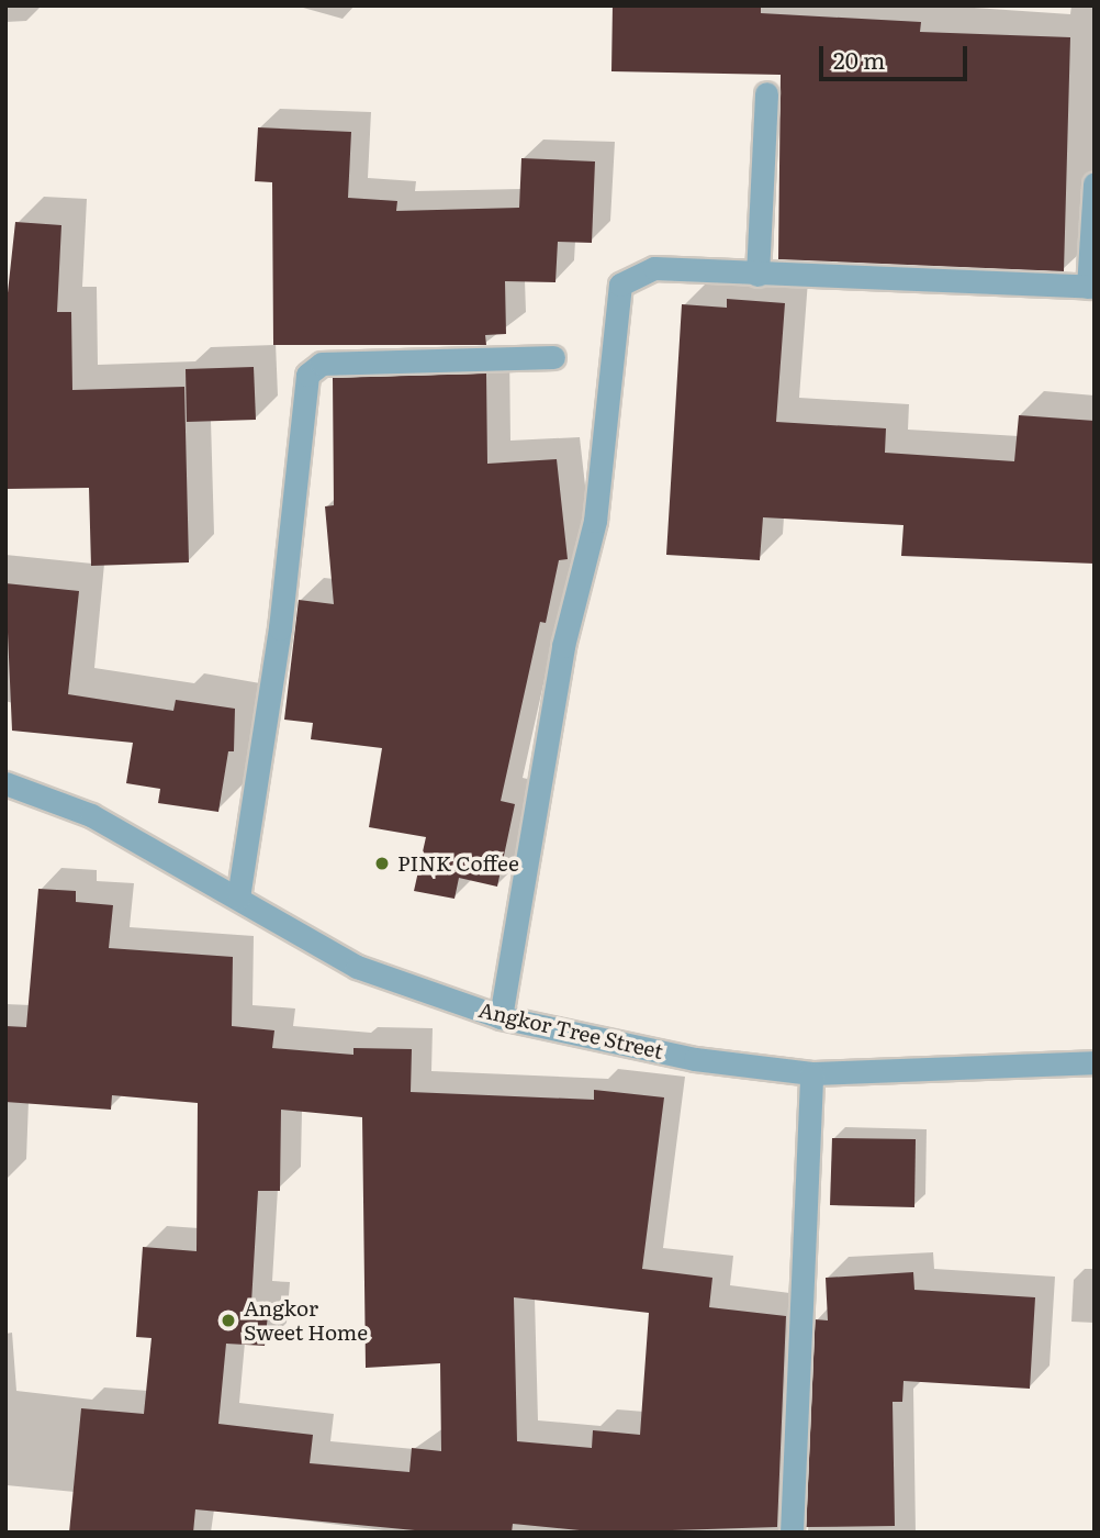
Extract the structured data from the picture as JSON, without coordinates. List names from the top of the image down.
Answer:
{
  "streets": {
    "street": ["Angkor Tree Street"]
  },
  "places": ["PINK Coffee", "Angkor Sweet Home"],
  "scale_bar": "20 m"
}
